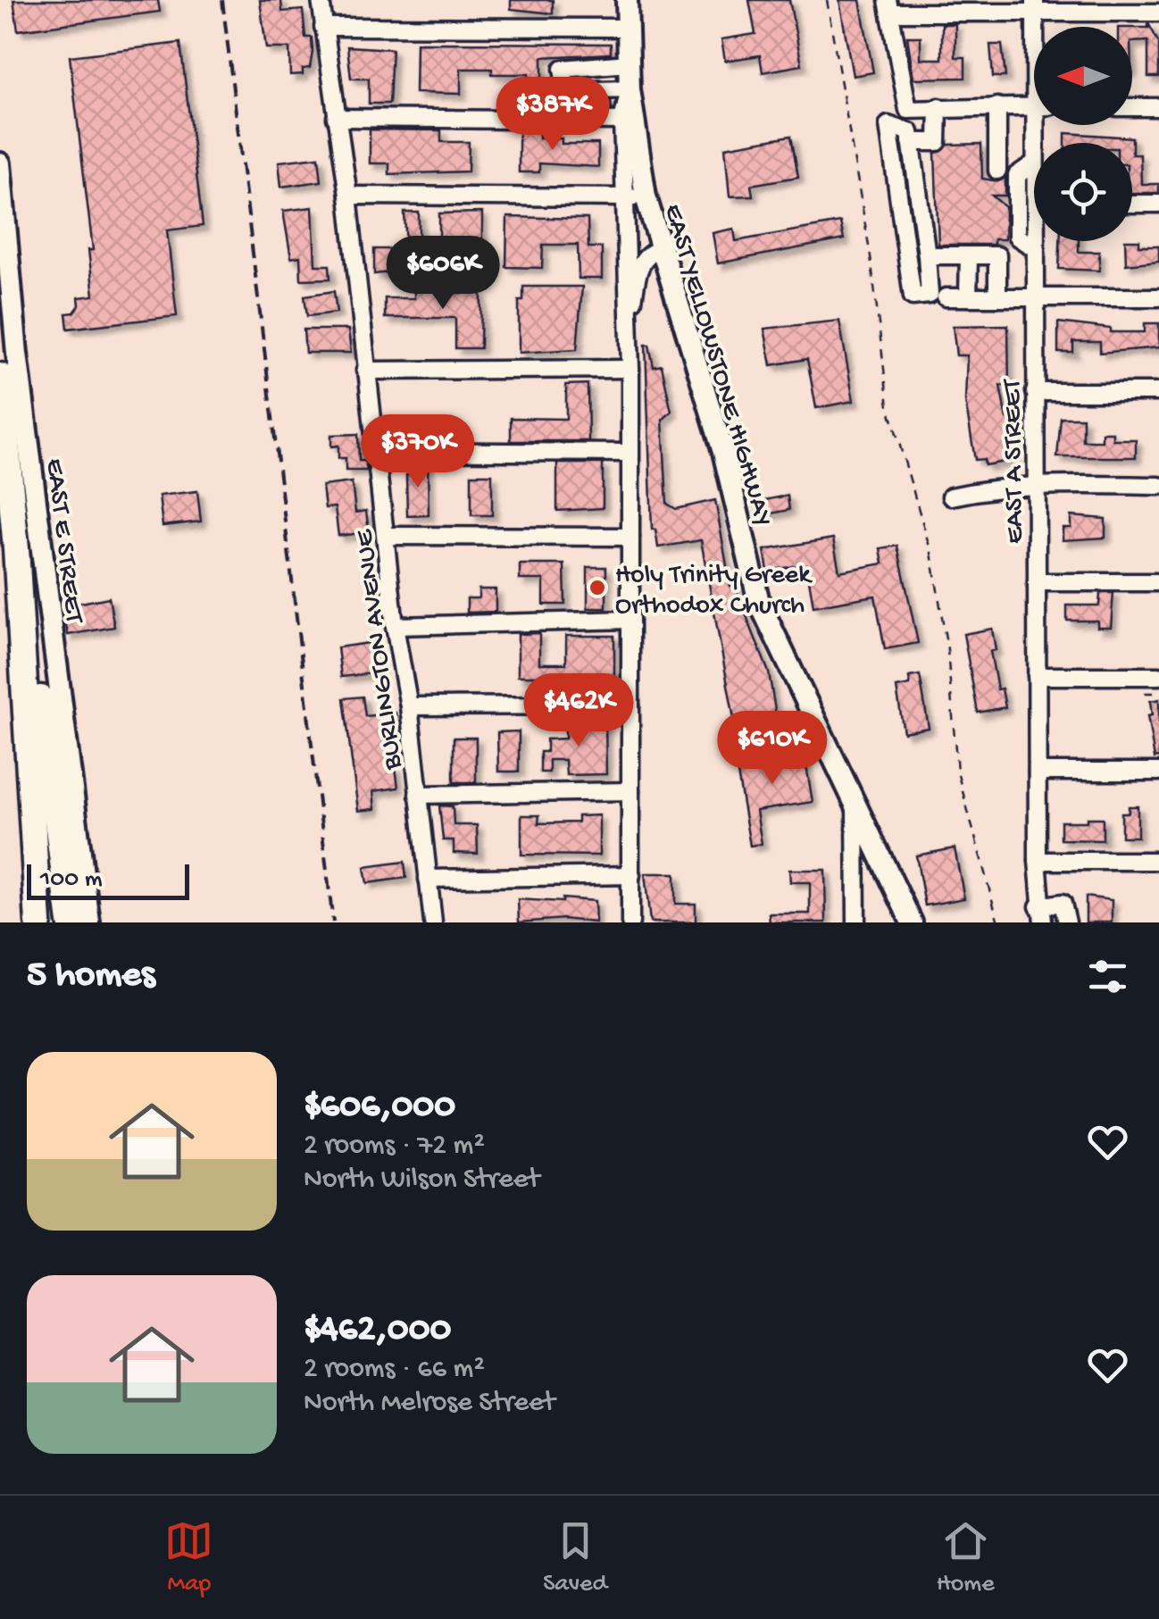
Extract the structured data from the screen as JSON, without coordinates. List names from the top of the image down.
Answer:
{
  "streets": {
    "main road": ["EAST YELLOWSTONE HIGHWAY", "EAST E STREET"],
    "street": ["EAST A STREET", "BURLINGTON AVENUE"]
  },
  "places": ["Holy Trinity Greek Orthodox Church"],
  "scale_bar": "100 m",
  "north": "left",
  "page": {
    "price": [
      "$387K",
      "$606K",
      "$370K",
      "$462K",
      "$610K"
    ],
    "scale": "100 m",
    "heading": "5 homes",
    "list": [
      {
        "name": "$606,000",
        "note": "2 rooms · 72 m² · North Wilson Street"
      },
      {
        "name": "$462,000",
        "note": "2 rooms · 66 m² · North Melrose Street"
      }
    ],
    "tabs": ["Map", "Saved", "Home"]
  }
}
